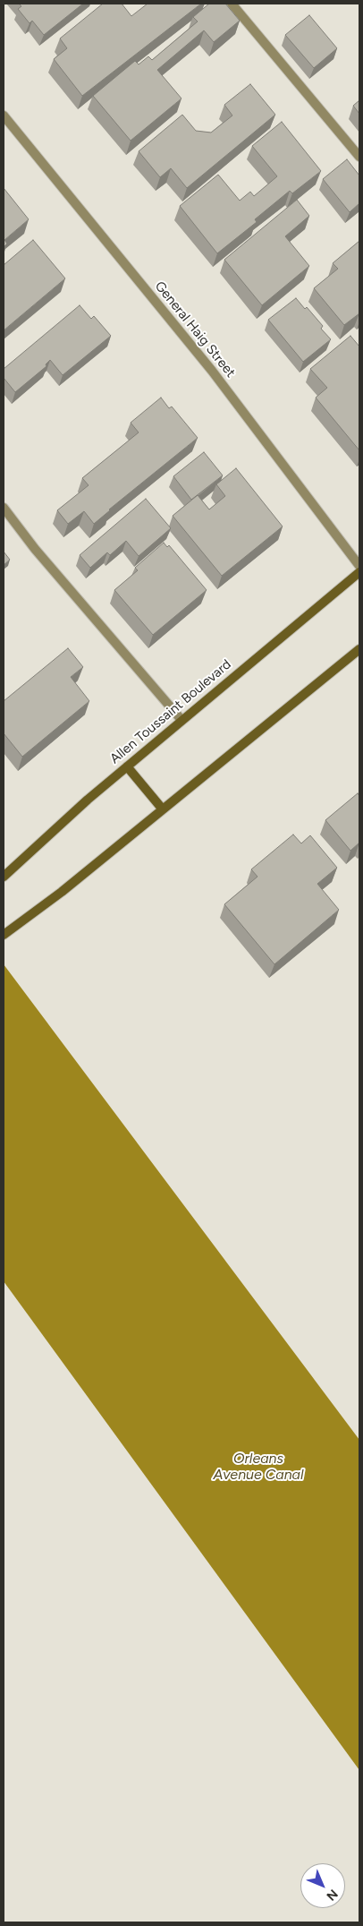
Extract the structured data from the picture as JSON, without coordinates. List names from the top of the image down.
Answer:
{
  "streets": {
    "main road": ["Allen Toussaint Boulevard"],
    "street": ["General Haig Street"]
  },
  "water": ["Orleans Avenue Canal"],
  "north": "bottom right"
}
